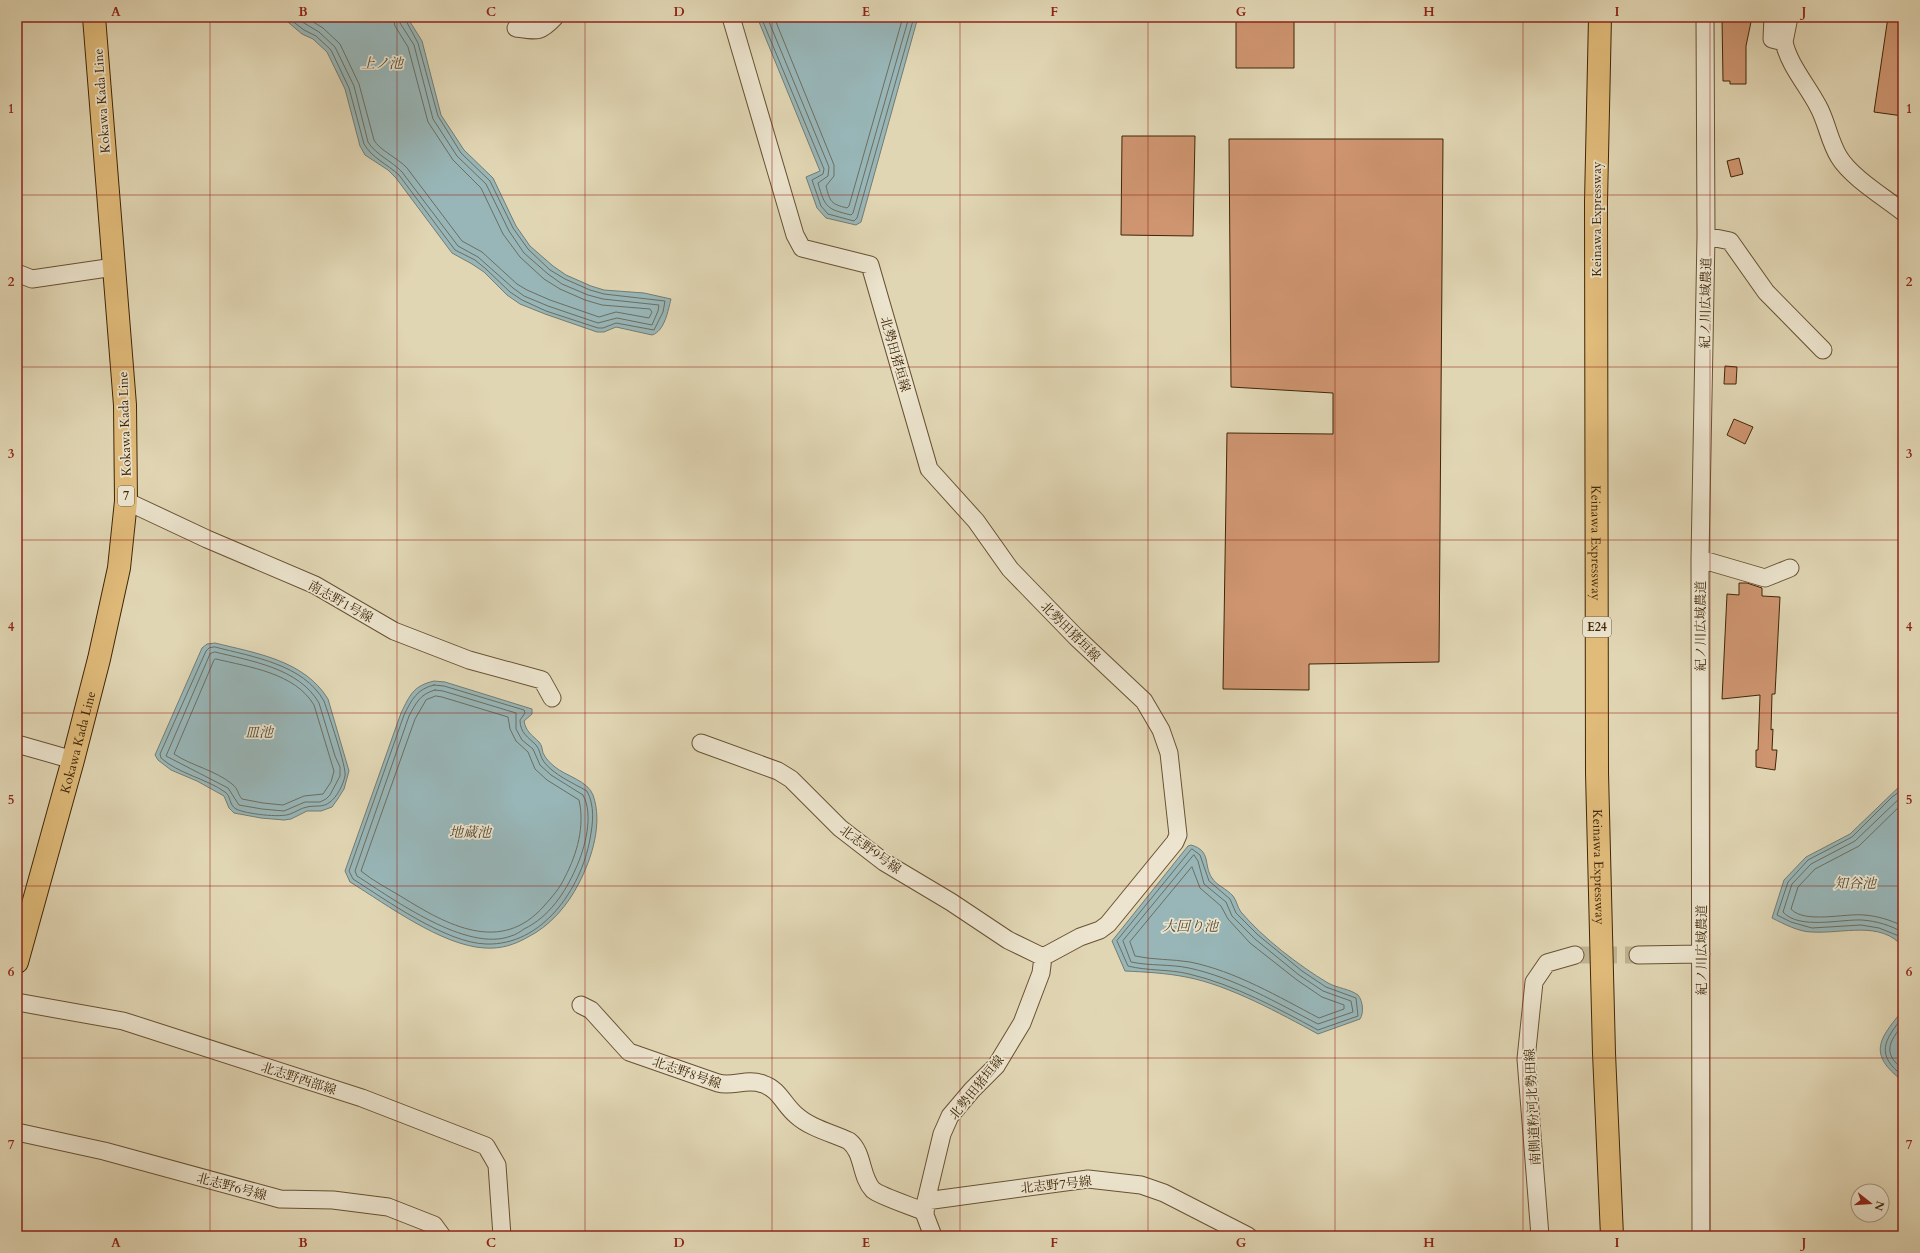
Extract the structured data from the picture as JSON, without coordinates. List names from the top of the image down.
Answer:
{
  "streets": {
    "main road": [
      "Kokawa Kada Line",
      "Keinawa Expressway",
      "7",
      "E24"
    ],
    "street": [
      "紀ノ川広域農道",
      "北勢田猪垣線",
      "南志野1号線",
      "北志野9号線",
      "北志野8号線",
      "北志野西部線",
      "南側道粉河北勢田線",
      "北志野7号線",
      "北志野6号線"
    ]
  },
  "crossings": [
    ["Kokawa Kada Line", "南志野1号線"],
    ["北勢田猪垣線", "北志野9号線"],
    ["北勢田猪垣線", "北志野8号線"],
    ["北勢田猪垣線", "北志野7号線"],
    ["北志野8号線", "北志野7号線"]
  ],
  "water": [
    "上ノ池",
    "皿池",
    "地蔵池",
    "知谷池",
    "大回り池"
  ],
  "north": "right",
  "grid": {
    "columns": [
      "A",
      "B",
      "C",
      "D",
      "E",
      "F",
      "G",
      "H",
      "I",
      "J"
    ],
    "rows": [
      "1",
      "2",
      "3",
      "4",
      "5",
      "6",
      "7"
    ]
  }
}
